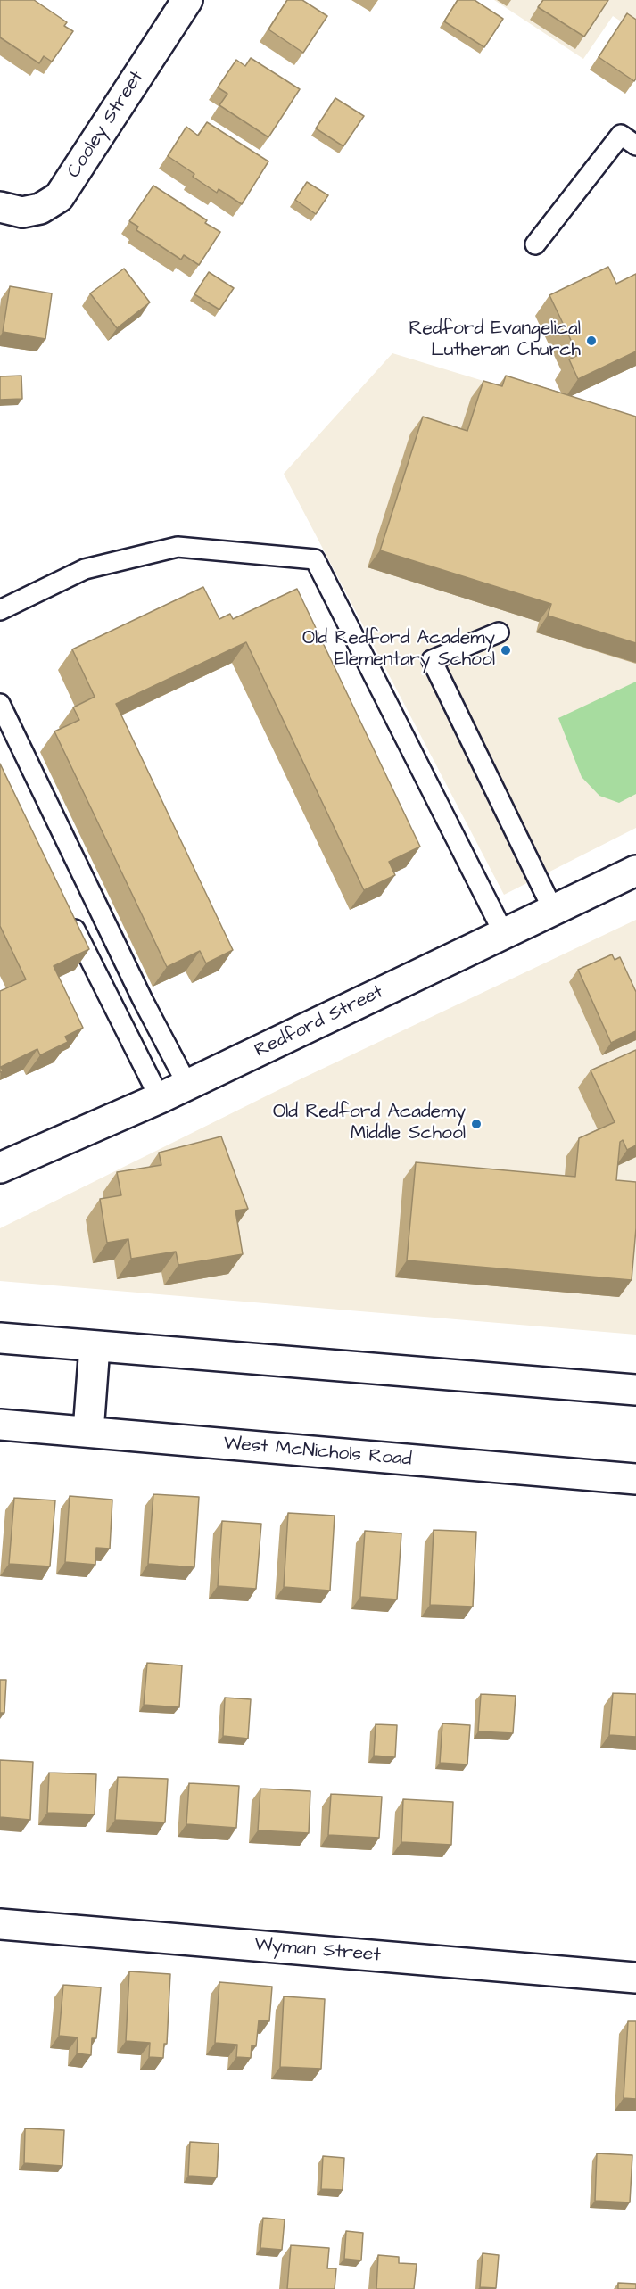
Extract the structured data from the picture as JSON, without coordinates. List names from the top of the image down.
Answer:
{
  "streets": {
    "street": [
      "Cooley Street",
      "Redford Street",
      "West McNichols Road",
      "Wyman Street"
    ]
  },
  "places": ["Redford Evangelical Lutheran Church", "Old Redford Academy Elementary School", "Old Redford Academy Middle School"]
}
